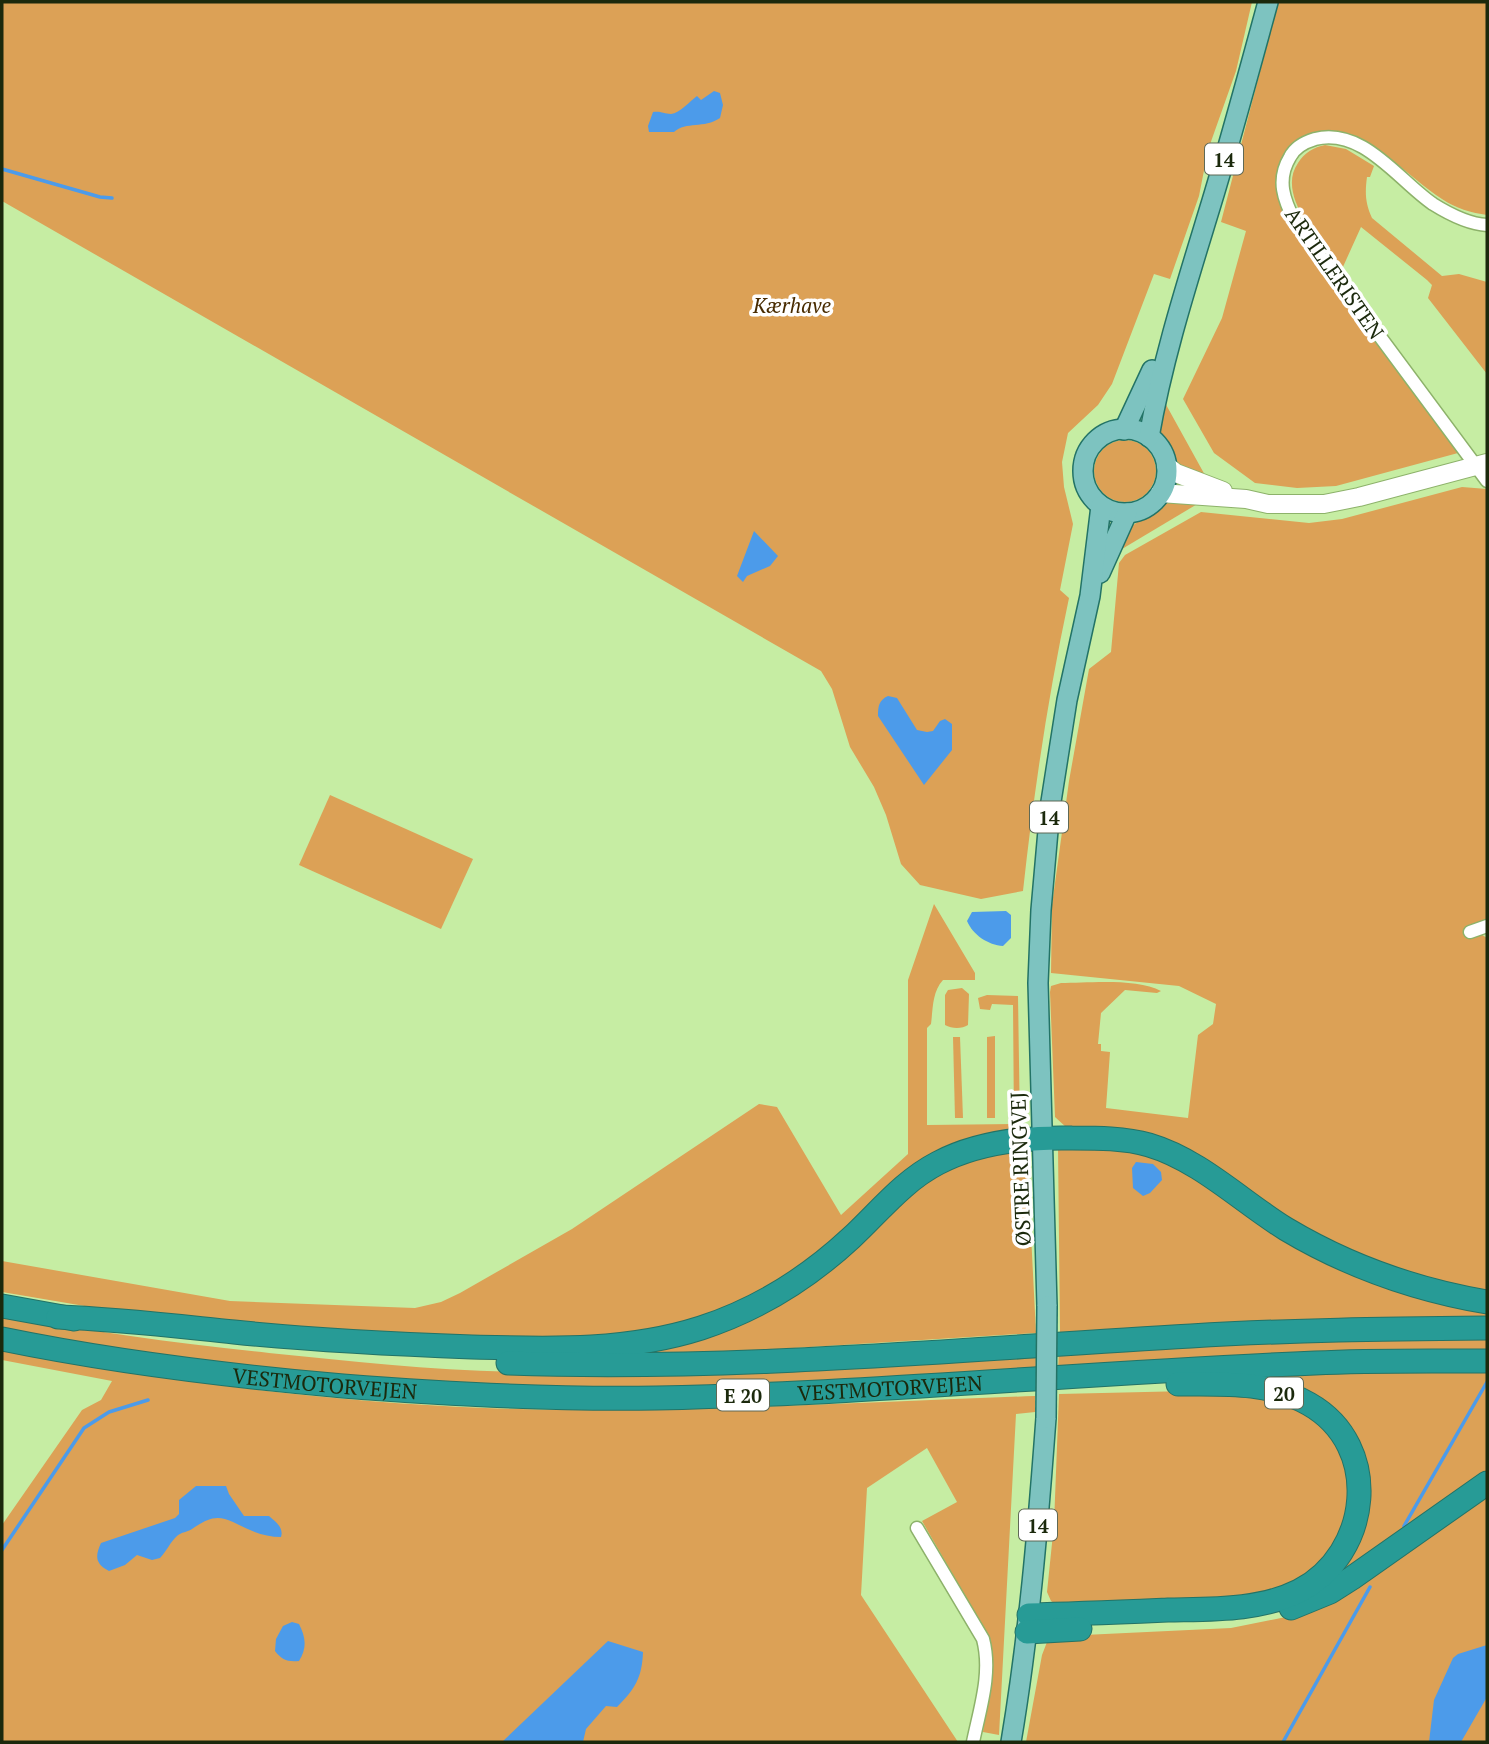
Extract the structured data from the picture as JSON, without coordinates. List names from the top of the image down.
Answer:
{
  "streets": {
    "highway": ["VESTMOTORVEJEN", "20", "E 20"],
    "main road": ["14", "ØSTRE RINGVEJ"],
    "street": ["ARTILLERISTEN"]
  },
  "crossings": [
    ["14", "ØSTRE RINGVEJ"],
    ["ØSTRE RINGVEJ", "20"],
    ["ØSTRE RINGVEJ", "E 20"],
    ["VESTMOTORVEJEN", "20"],
    ["VESTMOTORVEJEN", "E 20"]
  ],
  "parks": ["Kærhave"]
}
